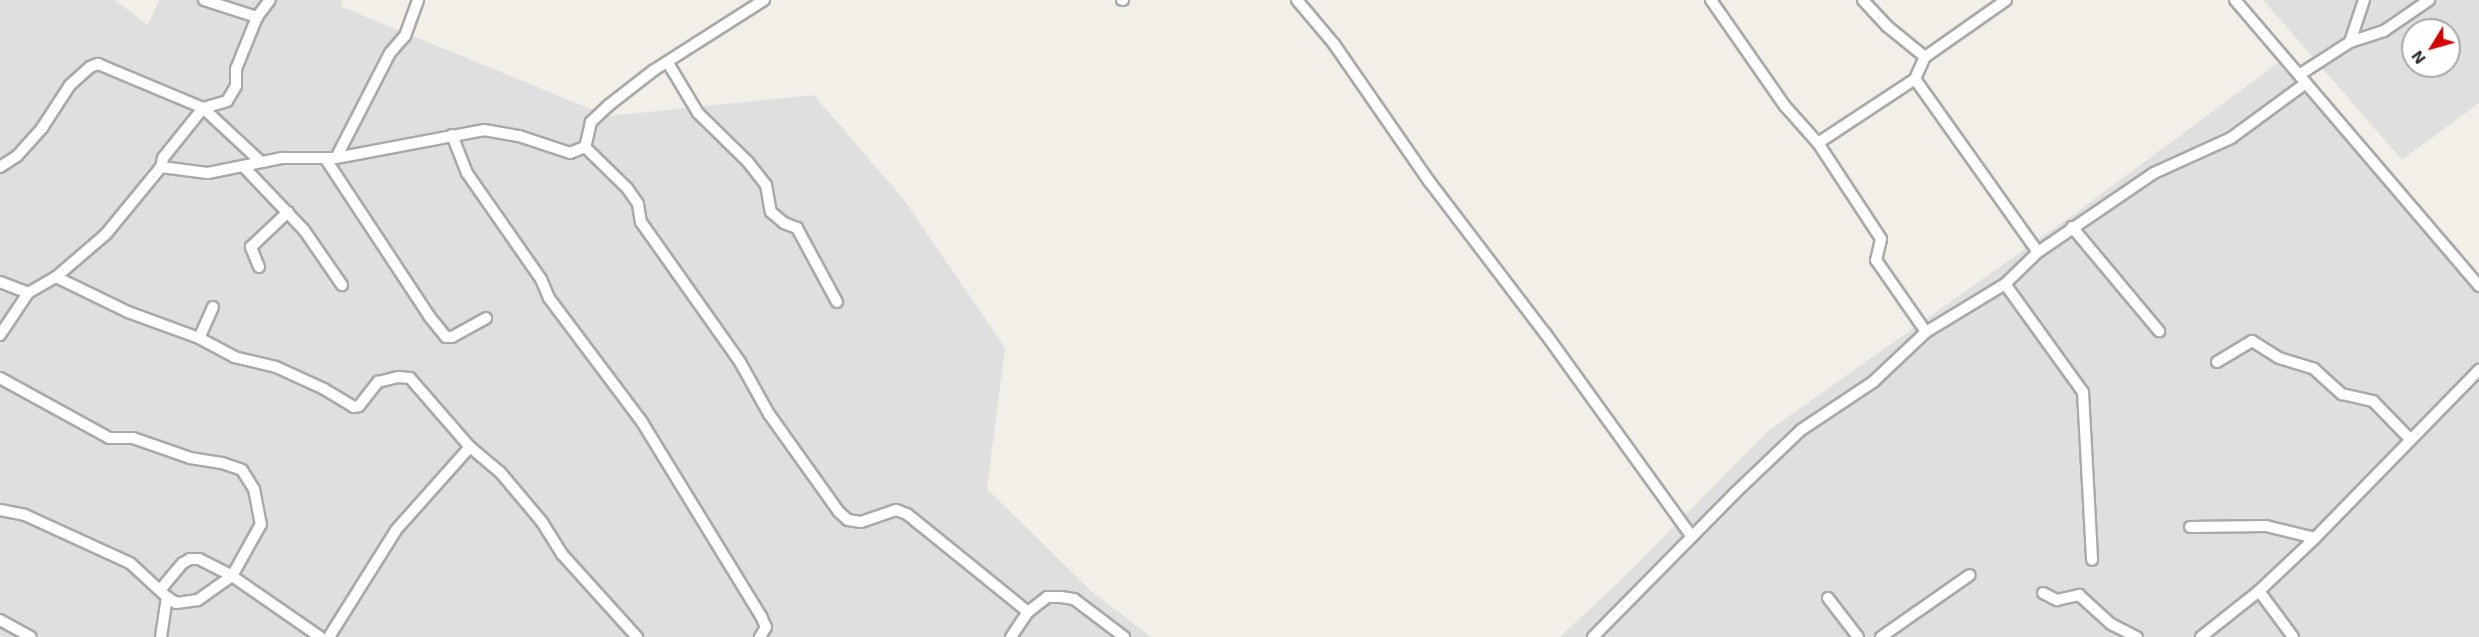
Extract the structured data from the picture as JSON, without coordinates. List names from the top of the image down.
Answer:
{
  "north": "bottom left"
}
